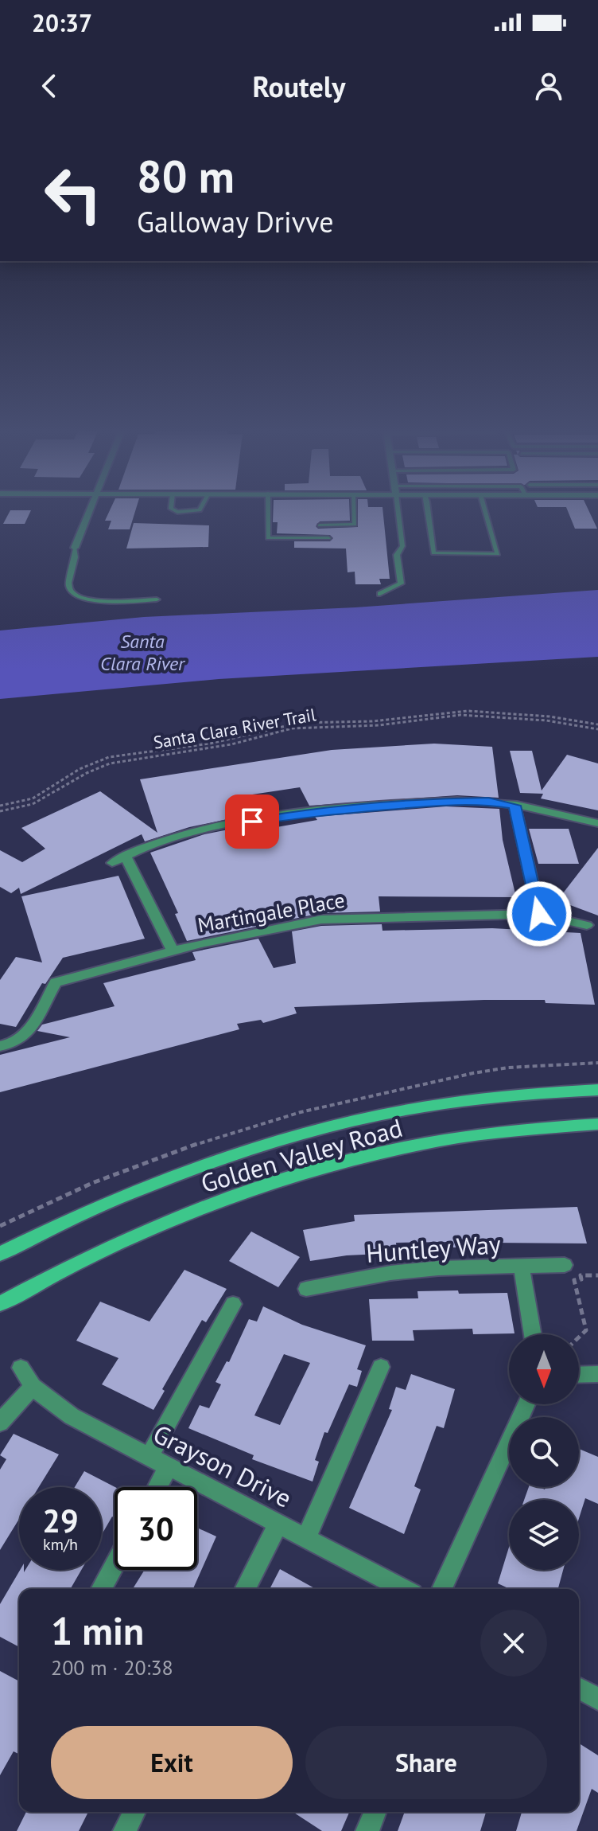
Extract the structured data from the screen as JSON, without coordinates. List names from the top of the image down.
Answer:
{
  "streets": {
    "main road": ["Golden Valley Road"],
    "street": ["Martingale Place", "Huntley Way", "Grayson Drive"],
    "path": ["Santa Clara River Trail"]
  },
  "water": ["Santa Clara River"],
  "north": "bottom",
  "page": {
    "status": "20:37",
    "header": "Routely",
    "turn": ["80 m", "Galloway Drivve"],
    "speed": "29 km/h",
    "limit": "30",
    "heading": ["1 min", "200 m · 20:38"],
    "buttons": ["Exit", "Share"]
  }
}
